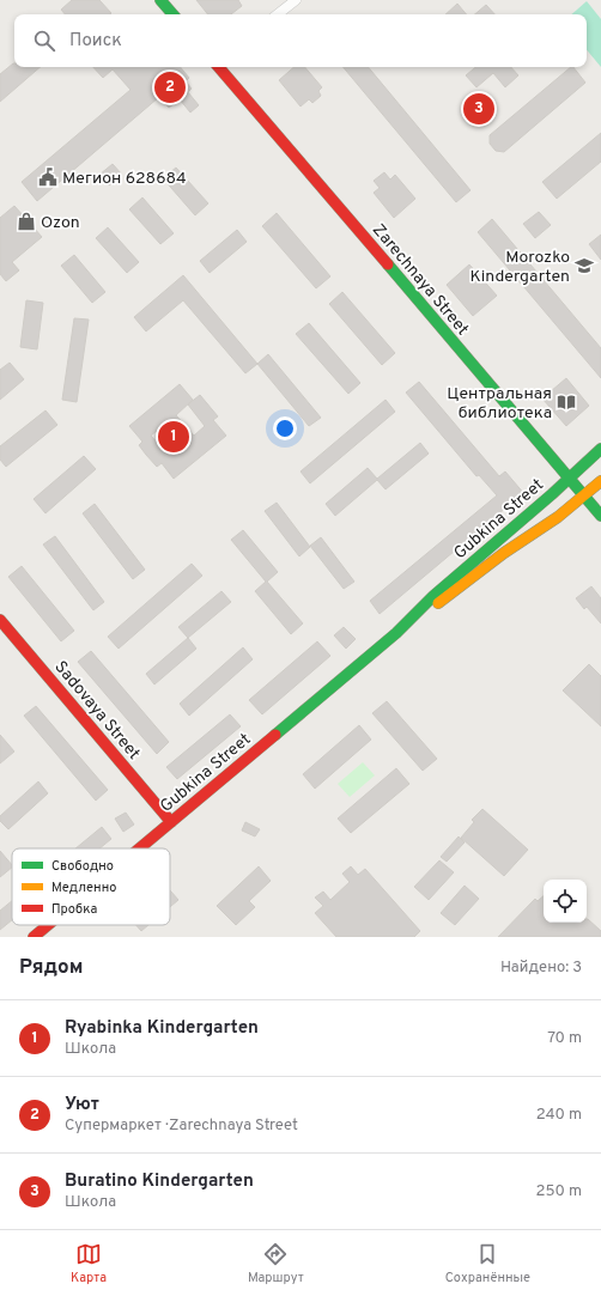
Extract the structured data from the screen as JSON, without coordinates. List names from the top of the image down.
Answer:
{
  "streets": {
    "main road": ["Zarechnaya Street", "Gubkina Street", "Sadovaya Street"]
  },
  "crossings": [
    ["Zarechnaya Street", "Gubkina Street"],
    ["Gubkina Street", "Sadovaya Street"]
  ],
  "places": {
    "public building": ["Мегион 628684"],
    "shop": ["Ozon"],
    "school or university": ["Morozko Kindergarten"],
    "library": ["Центральная библиотека"]
  },
  "legend": ["Свободно", "Медленно", "Пробка"],
  "page": {
    "search": "Поиск",
    "pins": ["2", "3", "1"],
    "heading": ["Рядом", "Найдено: 3"],
    "list": [
      {
        "mark": "1",
        "name": "Ryabinka Kindergarten",
        "note": "Школа",
        "value": "70 m"
      },
      {
        "mark": "2",
        "name": "Уют",
        "note": "Супермаркет · Zarechnaya Street",
        "value": "240 m"
      },
      {
        "mark": "3",
        "name": "Buratino Kindergarten",
        "note": "Школа",
        "value": "250 m"
      }
    ],
    "nav": ["Карта", "Маршрут", "Сохранённые"]
  }
}
